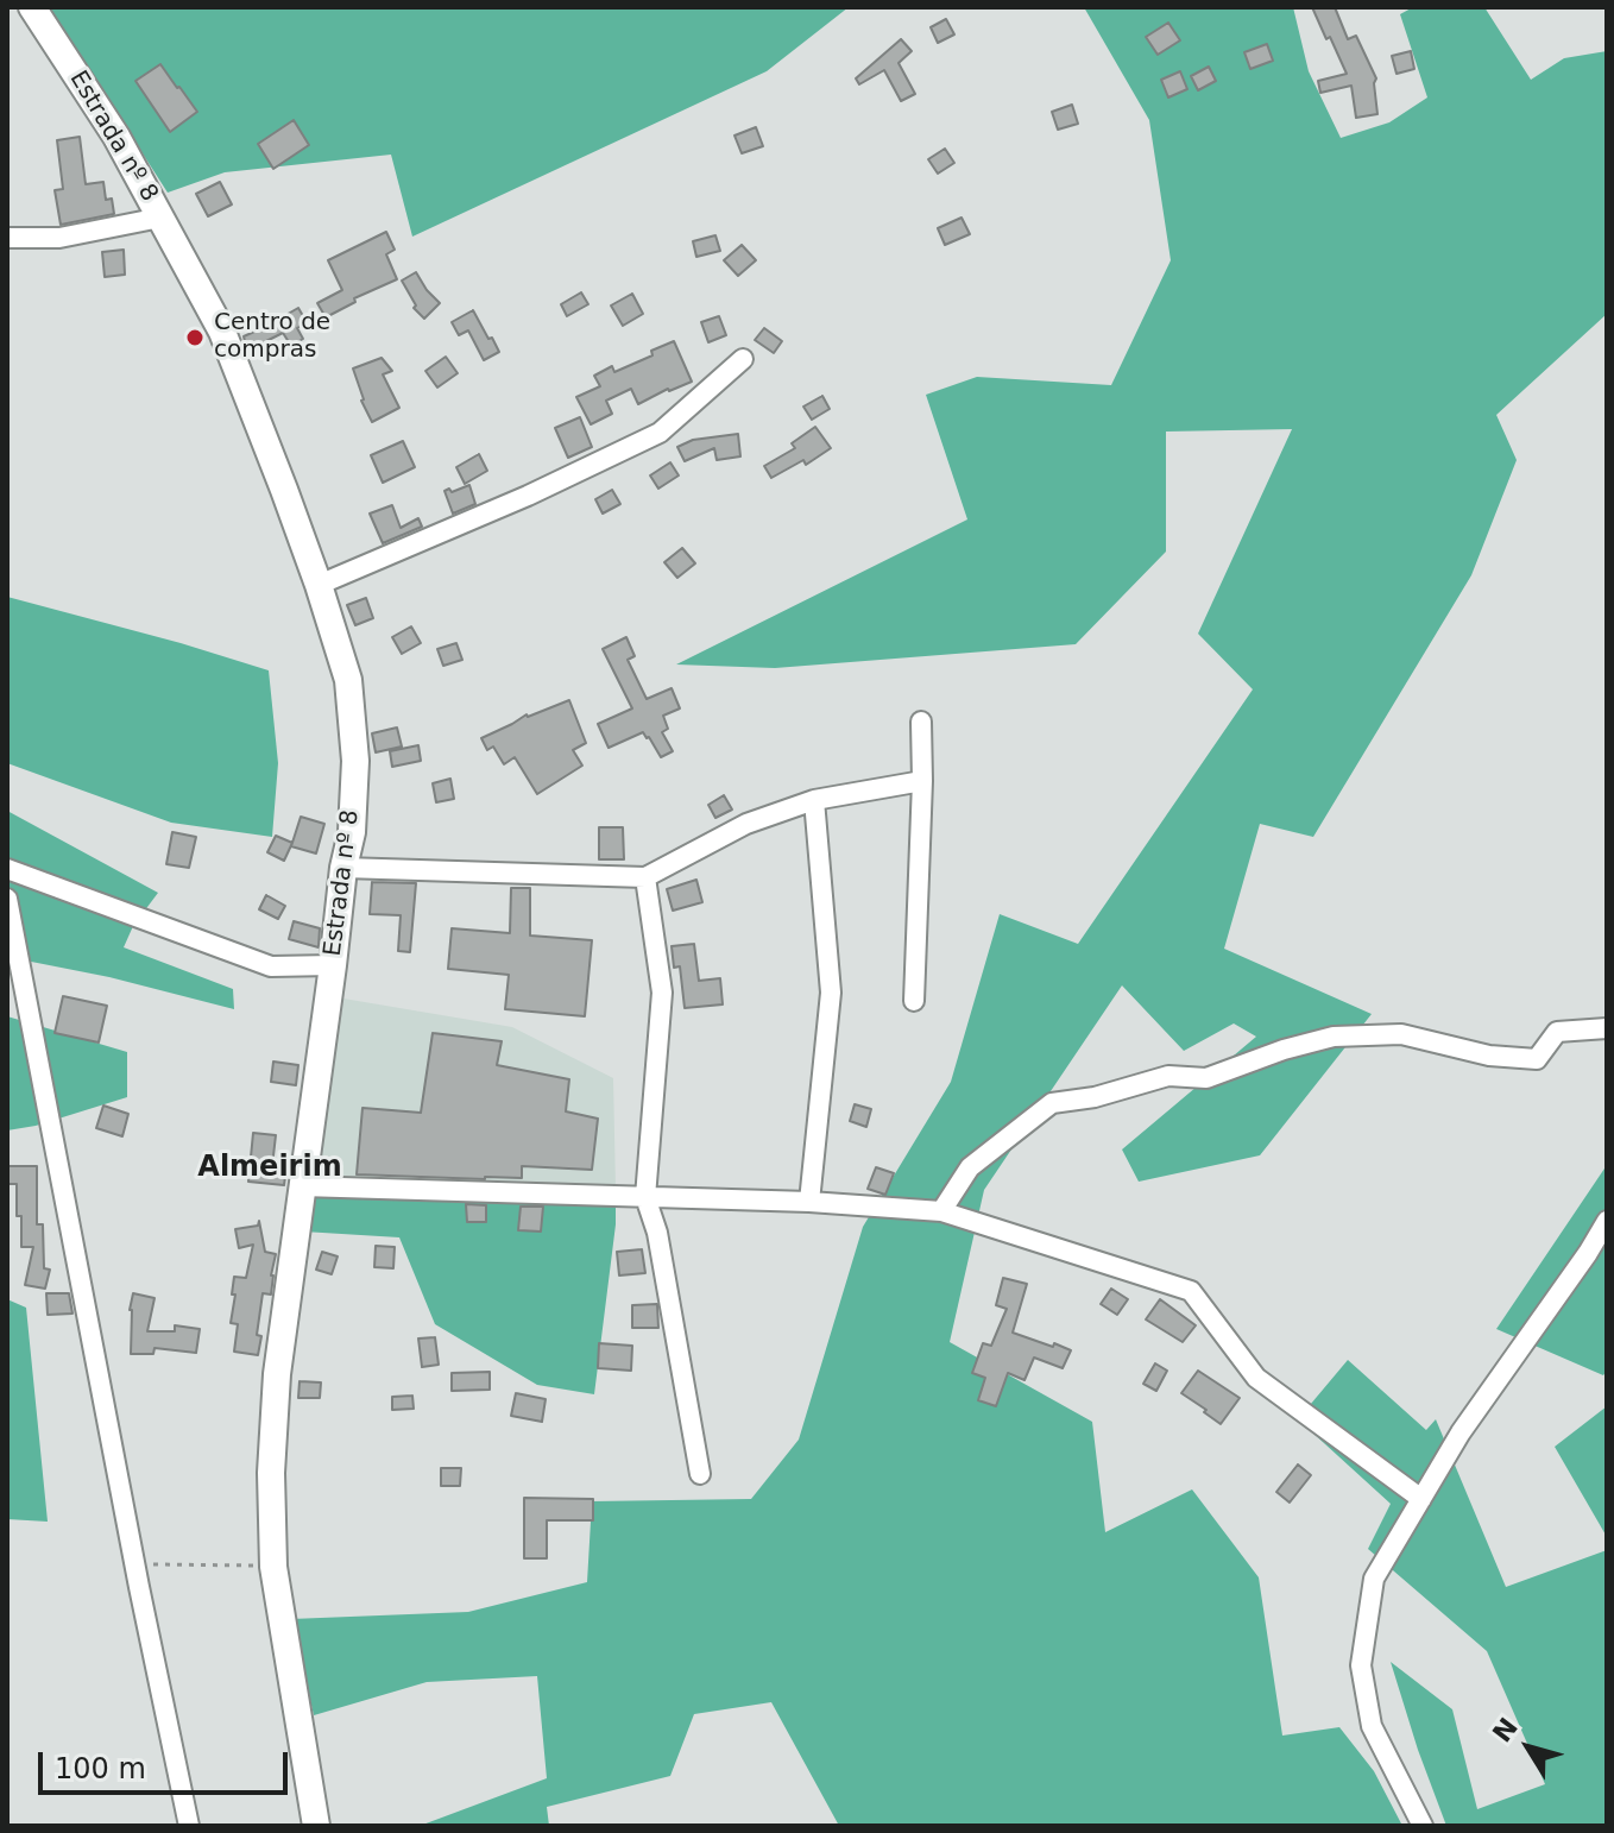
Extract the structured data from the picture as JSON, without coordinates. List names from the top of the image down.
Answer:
{
  "streets": {
    "main road": ["Estrada nº 8"]
  },
  "districts": ["Almeirim"],
  "places": ["Centro de compras"],
  "scale_bar": "100 m",
  "north": "top left"
}
